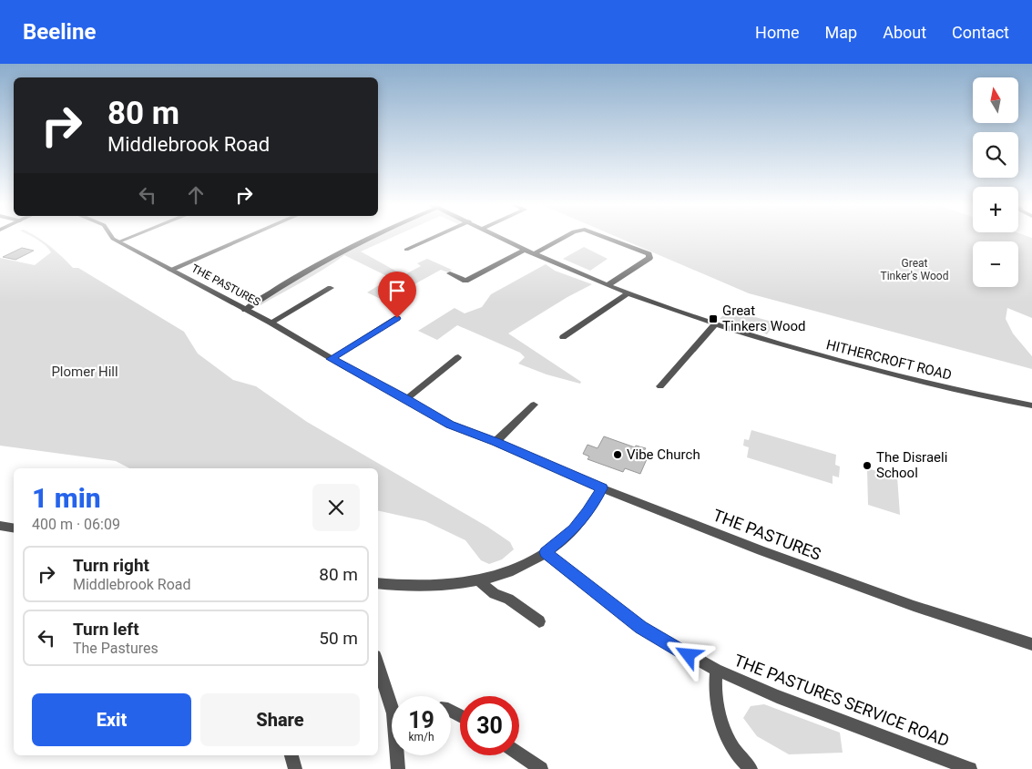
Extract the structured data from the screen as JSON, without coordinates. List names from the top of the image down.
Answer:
{
  "streets": {
    "street": ["THE PASTURES", "HITHERCROFT ROAD", "THE PASTURES SERVICE ROAD"]
  },
  "parks": ["Great Tinker's Wood", "Plomer Hill"],
  "places": {
    "transit": ["Great Tinkers Wood"],
    "other": ["Vibe Church", "The Disraeli School"]
  },
  "north": "top",
  "page": {
    "header": "Beeline",
    "nav": [
      "Home",
      "Map",
      "About",
      "Contact"
    ],
    "map_buttons": ["+", "−"],
    "turn": ["80 m", "Middlebrook Road"],
    "heading": ["1 min", "400 m · 06:09"],
    "list": [
      {
        "name": "Turn right",
        "note": "Middlebrook Road",
        "value": "80 m"
      },
      {
        "name": "Turn left",
        "note": "The Pastures",
        "value": "50 m"
      }
    ],
    "buttons": ["Exit", "Share"],
    "speed": "19 km/h",
    "limit": "30"
  }
}
